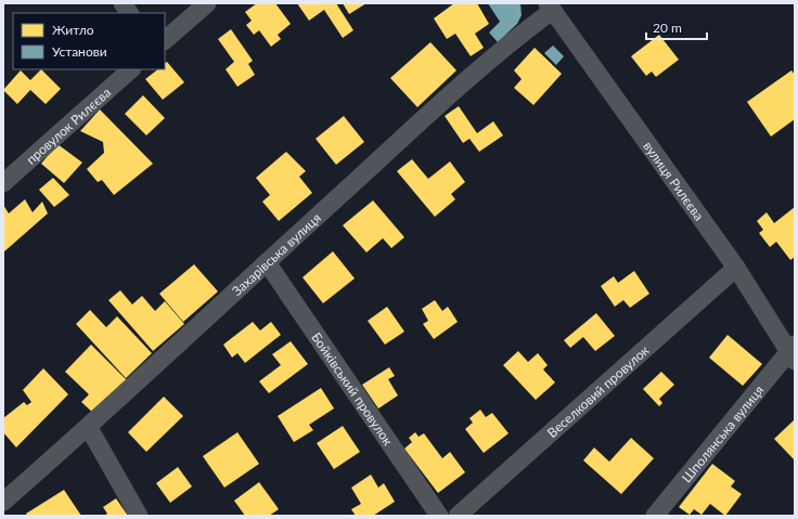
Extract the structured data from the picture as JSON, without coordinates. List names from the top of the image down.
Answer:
{
  "streets": {
    "street": [
      "провулок Рилєєва",
      "вулиця Рилєєва",
      "Захарівська вулиця",
      "Бойківський провулок",
      "Веселковий провулок",
      "Шполянська вулиця"
    ]
  },
  "crossings": [
    ["вулиця Рилєєва", "Захарівська вулиця"],
    ["вулиця Рилєєва", "Веселковий провулок"],
    ["вулиця Рилєєва", "Шполянська вулиця"],
    ["Захарівська вулиця", "Бойківський провулок"]
  ],
  "legend": ["Житло", "Установи"],
  "scale_bar": "20 m"
}
